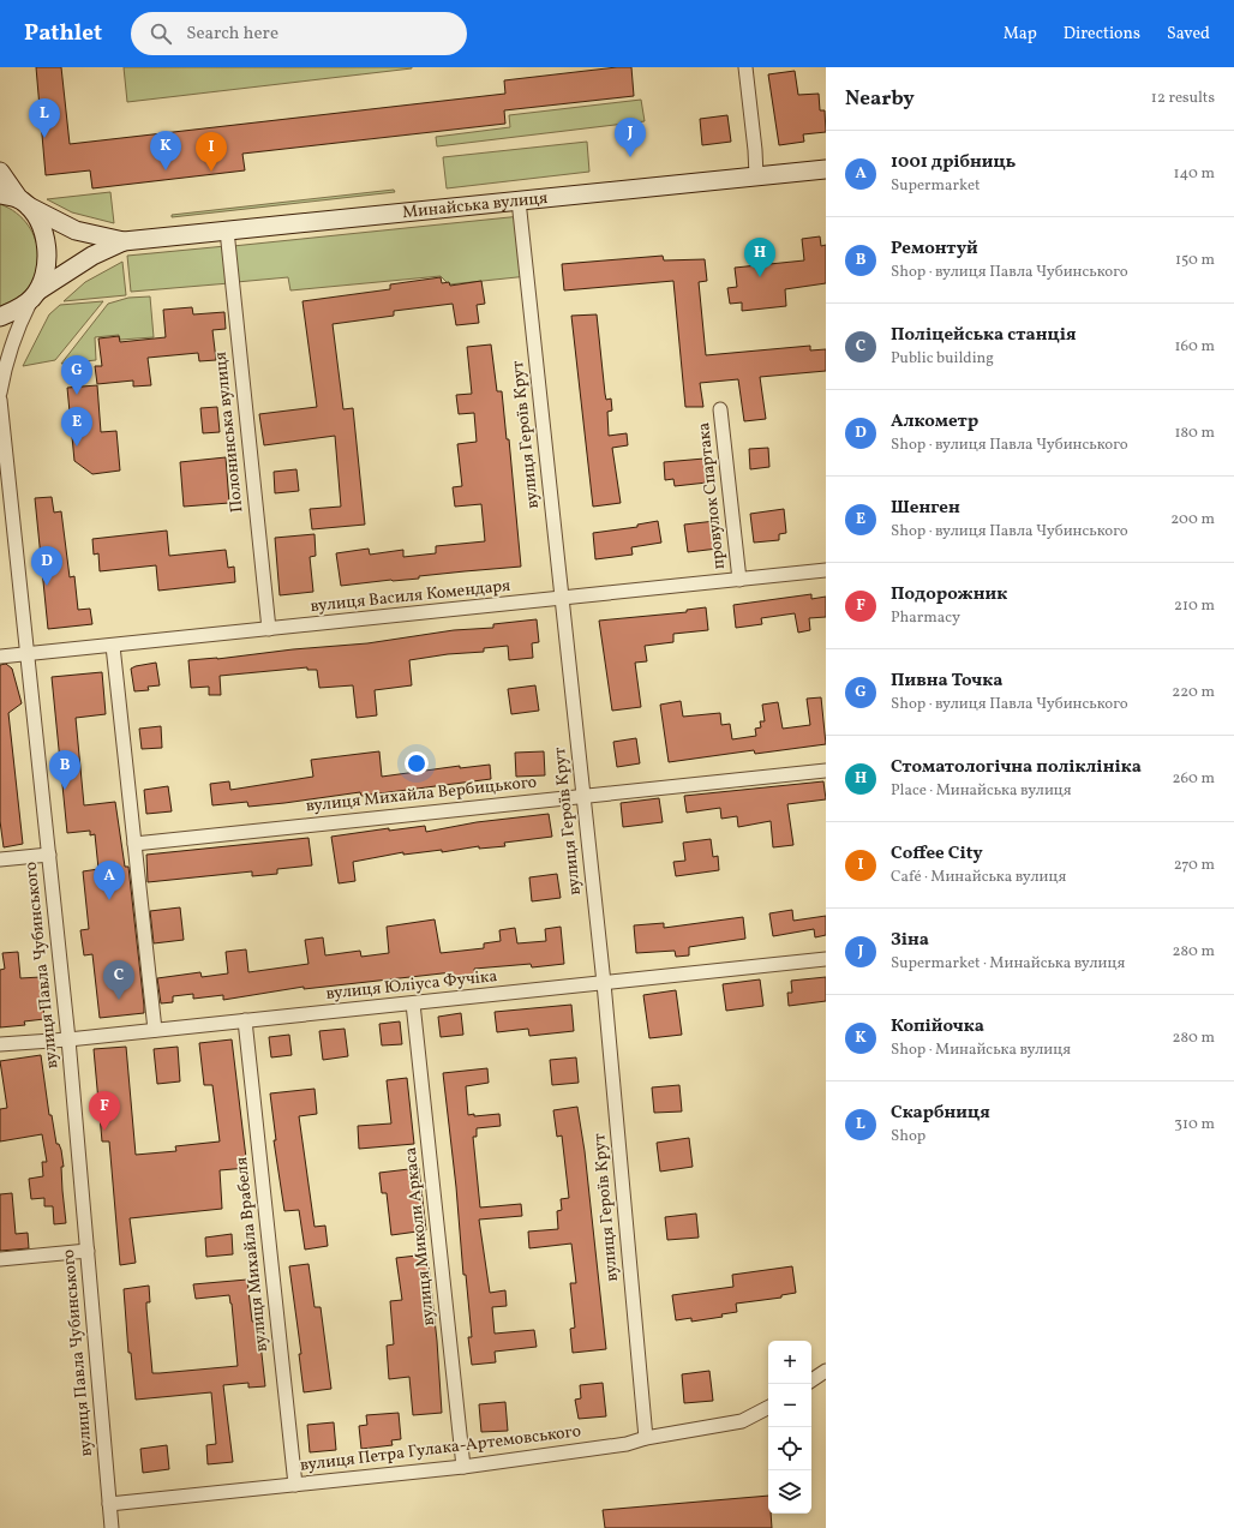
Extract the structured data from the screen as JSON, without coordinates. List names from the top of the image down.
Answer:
{
  "streets": {
    "main road": ["Минайська вулиця"],
    "street": [
      "Полонинська вулиця",
      "вулиця Героїв Крут",
      "провулок Спартака",
      "вулиця Василя Комендаря",
      "вулиця Михайла Вербицького",
      "вулиця Павла Чубинського",
      "вулиця Юліуса Фучіка",
      "вулиця Миколи Аркаса",
      "вулиця Михайла Врабеля",
      "вулиця Петра Гулака-Артемовського"
    ]
  },
  "crossings": [
    ["Минайська вулиця", "Полонинська вулиця"],
    ["Минайська вулиця", "вулиця Героїв Крут"],
    ["Полонинська вулиця", "вулиця Василя Комендаря"],
    ["вулиця Героїв Крут", "вулиця Василя Комендаря"],
    ["вулиця Героїв Крут", "вулиця Михайла Вербицького"],
    ["вулиця Героїв Крут", "вулиця Юліуса Фучіка"],
    ["вулиця Героїв Крут", "вулиця Петра Гулака-Артемовського"],
    ["провулок Спартака", "вулиця Василя Комендаря"],
    ["вулиця Василя Комендаря", "вулиця Павла Чубинського"],
    ["вулиця Павла Чубинського", "вулиця Юліуса Фучіка"],
    ["вулиця Павла Чубинського", "вулиця Петра Гулака-Артемовського"],
    ["вулиця Юліуса Фучіка", "вулиця Миколи Аркаса"],
    ["вулиця Юліуса Фучіка", "вулиця Михайла Врабеля"],
    ["вулиця Миколи Аркаса", "вулиця Петра Гулака-Артемовського"],
    ["вулиця Михайла Врабеля", "вулиця Петра Гулака-Артемовського"]
  ],
  "page": {
    "header": "Pathlet",
    "search": "Search here",
    "nav": ["Map", "Directions", "Saved"],
    "heading": ["Nearby", "12 results"],
    "pins": [
      "L",
      "J",
      "K",
      "I",
      "H",
      "G",
      "E",
      "D",
      "B",
      "A",
      "C",
      "F"
    ],
    "list": [
      {
        "mark": "A",
        "name": "1001 дрібниць",
        "note": "Supermarket",
        "value": "140 m"
      },
      {
        "mark": "B",
        "name": "Ремонтуй",
        "note": "Shop · вулиця Павла Чубинського",
        "value": "150 m"
      },
      {
        "mark": "C",
        "name": "Поліцейська станція",
        "note": "Public building",
        "value": "160 m"
      },
      {
        "mark": "D",
        "name": "Алкометр",
        "note": "Shop · вулиця Павла Чубинського",
        "value": "180 m"
      },
      {
        "mark": "E",
        "name": "Шенген",
        "note": "Shop · вулиця Павла Чубинського",
        "value": "200 m"
      },
      {
        "mark": "F",
        "name": "Подорожник",
        "note": "Pharmacy",
        "value": "210 m"
      },
      {
        "mark": "G",
        "name": "Пивна Точка",
        "note": "Shop · вулиця Павла Чубинського",
        "value": "220 m"
      },
      {
        "mark": "H",
        "name": "Стоматологічна поліклініка",
        "note": "Place · Минайська вулиця",
        "value": "260 m"
      },
      {
        "mark": "I",
        "name": "Coffee City",
        "note": "Café · Минайська вулиця",
        "value": "270 m"
      },
      {
        "mark": "J",
        "name": "Зіна",
        "note": "Supermarket · Минайська вулиця",
        "value": "280 m"
      },
      {
        "mark": "K",
        "name": "Копійочка",
        "note": "Shop · Минайська вулиця",
        "value": "280 m"
      },
      {
        "mark": "L",
        "name": "Скарбниця",
        "note": "Shop",
        "value": "310 m"
      }
    ],
    "map_buttons": ["+", "−"]
  }
}
